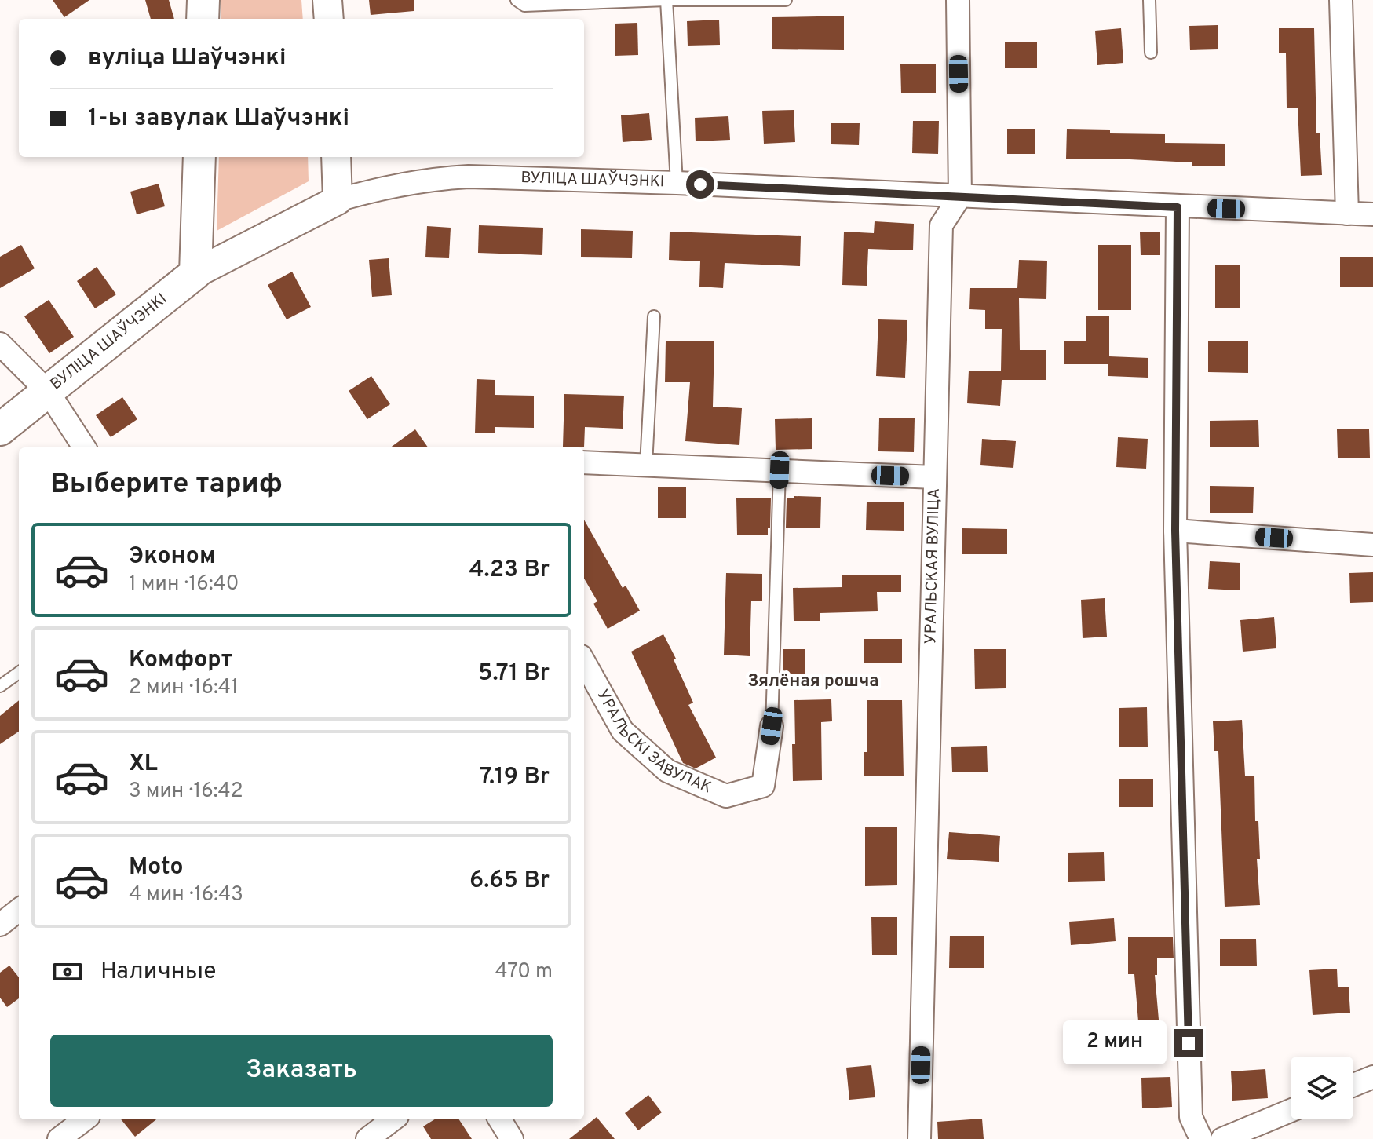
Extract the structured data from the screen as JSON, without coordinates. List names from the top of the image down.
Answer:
{
  "streets": {
    "main road": ["ВУЛІЦА ШАЎЧЭНКІ"],
    "street": ["УРАЛЬСКАЯ ВУЛІЦА", "УРАЛЬСКІ ЗАВУЛАК"]
  },
  "crossings": [
    ["ВУЛІЦА ШАЎЧЭНКІ", "УРАЛЬСКАЯ ВУЛІЦА"]
  ],
  "districts": ["Зялёная рошча"],
  "page": {
    "banner": ["вуліца Шаўчэнкі", "1-ы завулак Шаўчэнкі"],
    "heading": "Выберите тариф",
    "list": [
      {
        "name": "Эконом",
        "note": "1 мин · 16:40",
        "value": "4.23 Br"
      },
      {
        "name": "Комфорт",
        "note": "2 мин · 16:41",
        "value": "5.71 Br"
      },
      {
        "name": "XL",
        "note": "3 мин · 16:42",
        "value": "7.19 Br"
      },
      {
        "name": "Moto",
        "note": "4 мин · 16:43",
        "value": "6.65 Br"
      }
    ],
    "pay": ["Наличные", "470 m"],
    "bubble": "2 мин",
    "buttons": "Заказать"
  }
}
